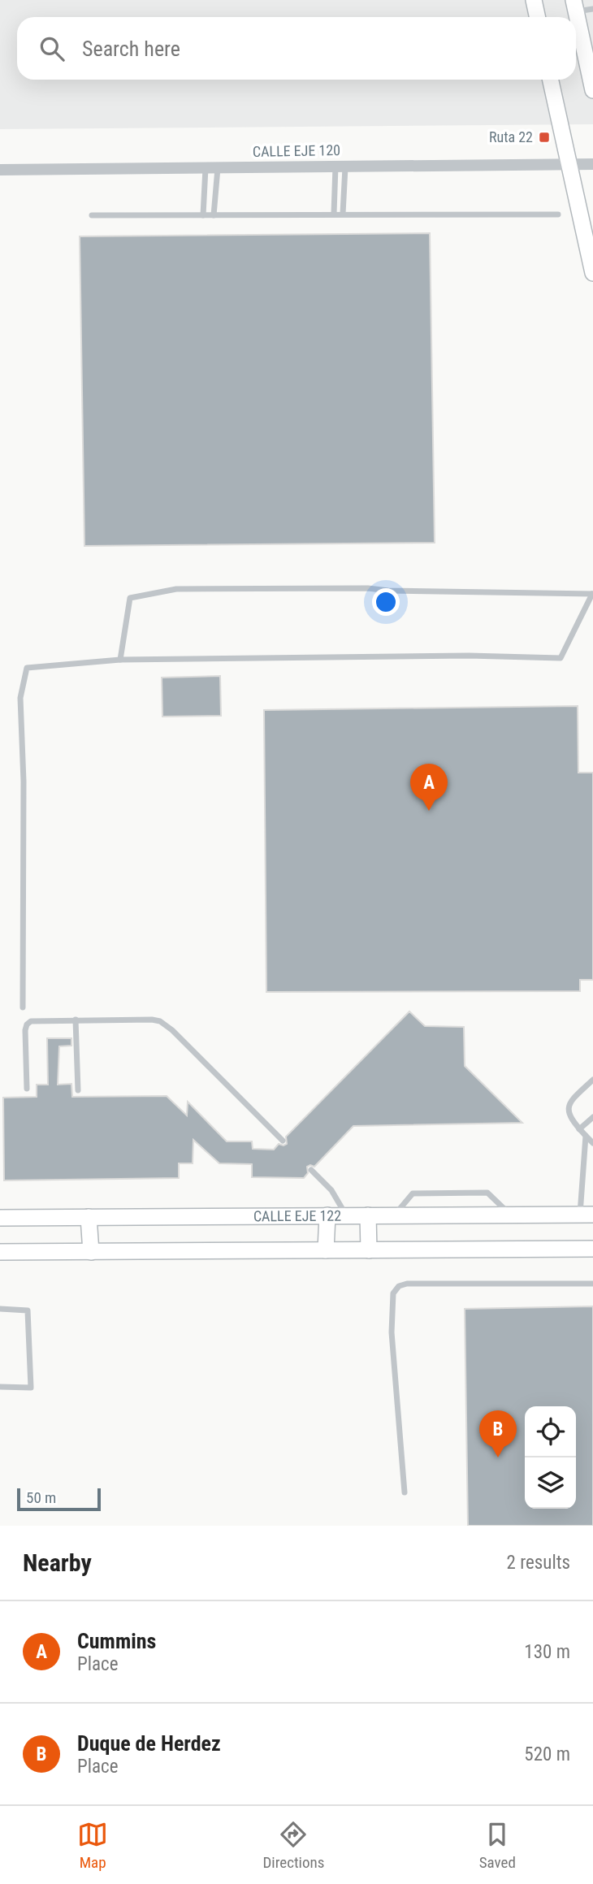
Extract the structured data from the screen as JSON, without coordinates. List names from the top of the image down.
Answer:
{
  "streets": {
    "main road": ["CALLE EJE 122"],
    "street": ["CALLE EJE 120"]
  },
  "places": {
    "transit": ["Ruta 22"]
  },
  "scale_bar": "50 m",
  "page": {
    "search": "Search here",
    "pins": ["A", "B"],
    "scale": "50 m",
    "heading": ["Nearby", "2 results"],
    "list": [
      {
        "mark": "A",
        "name": "Cummins",
        "note": "Place",
        "value": "130 m"
      },
      {
        "mark": "B",
        "name": "Duque de Herdez",
        "note": "Place",
        "value": "520 m"
      }
    ],
    "nav": ["Map", "Directions", "Saved"]
  }
}
